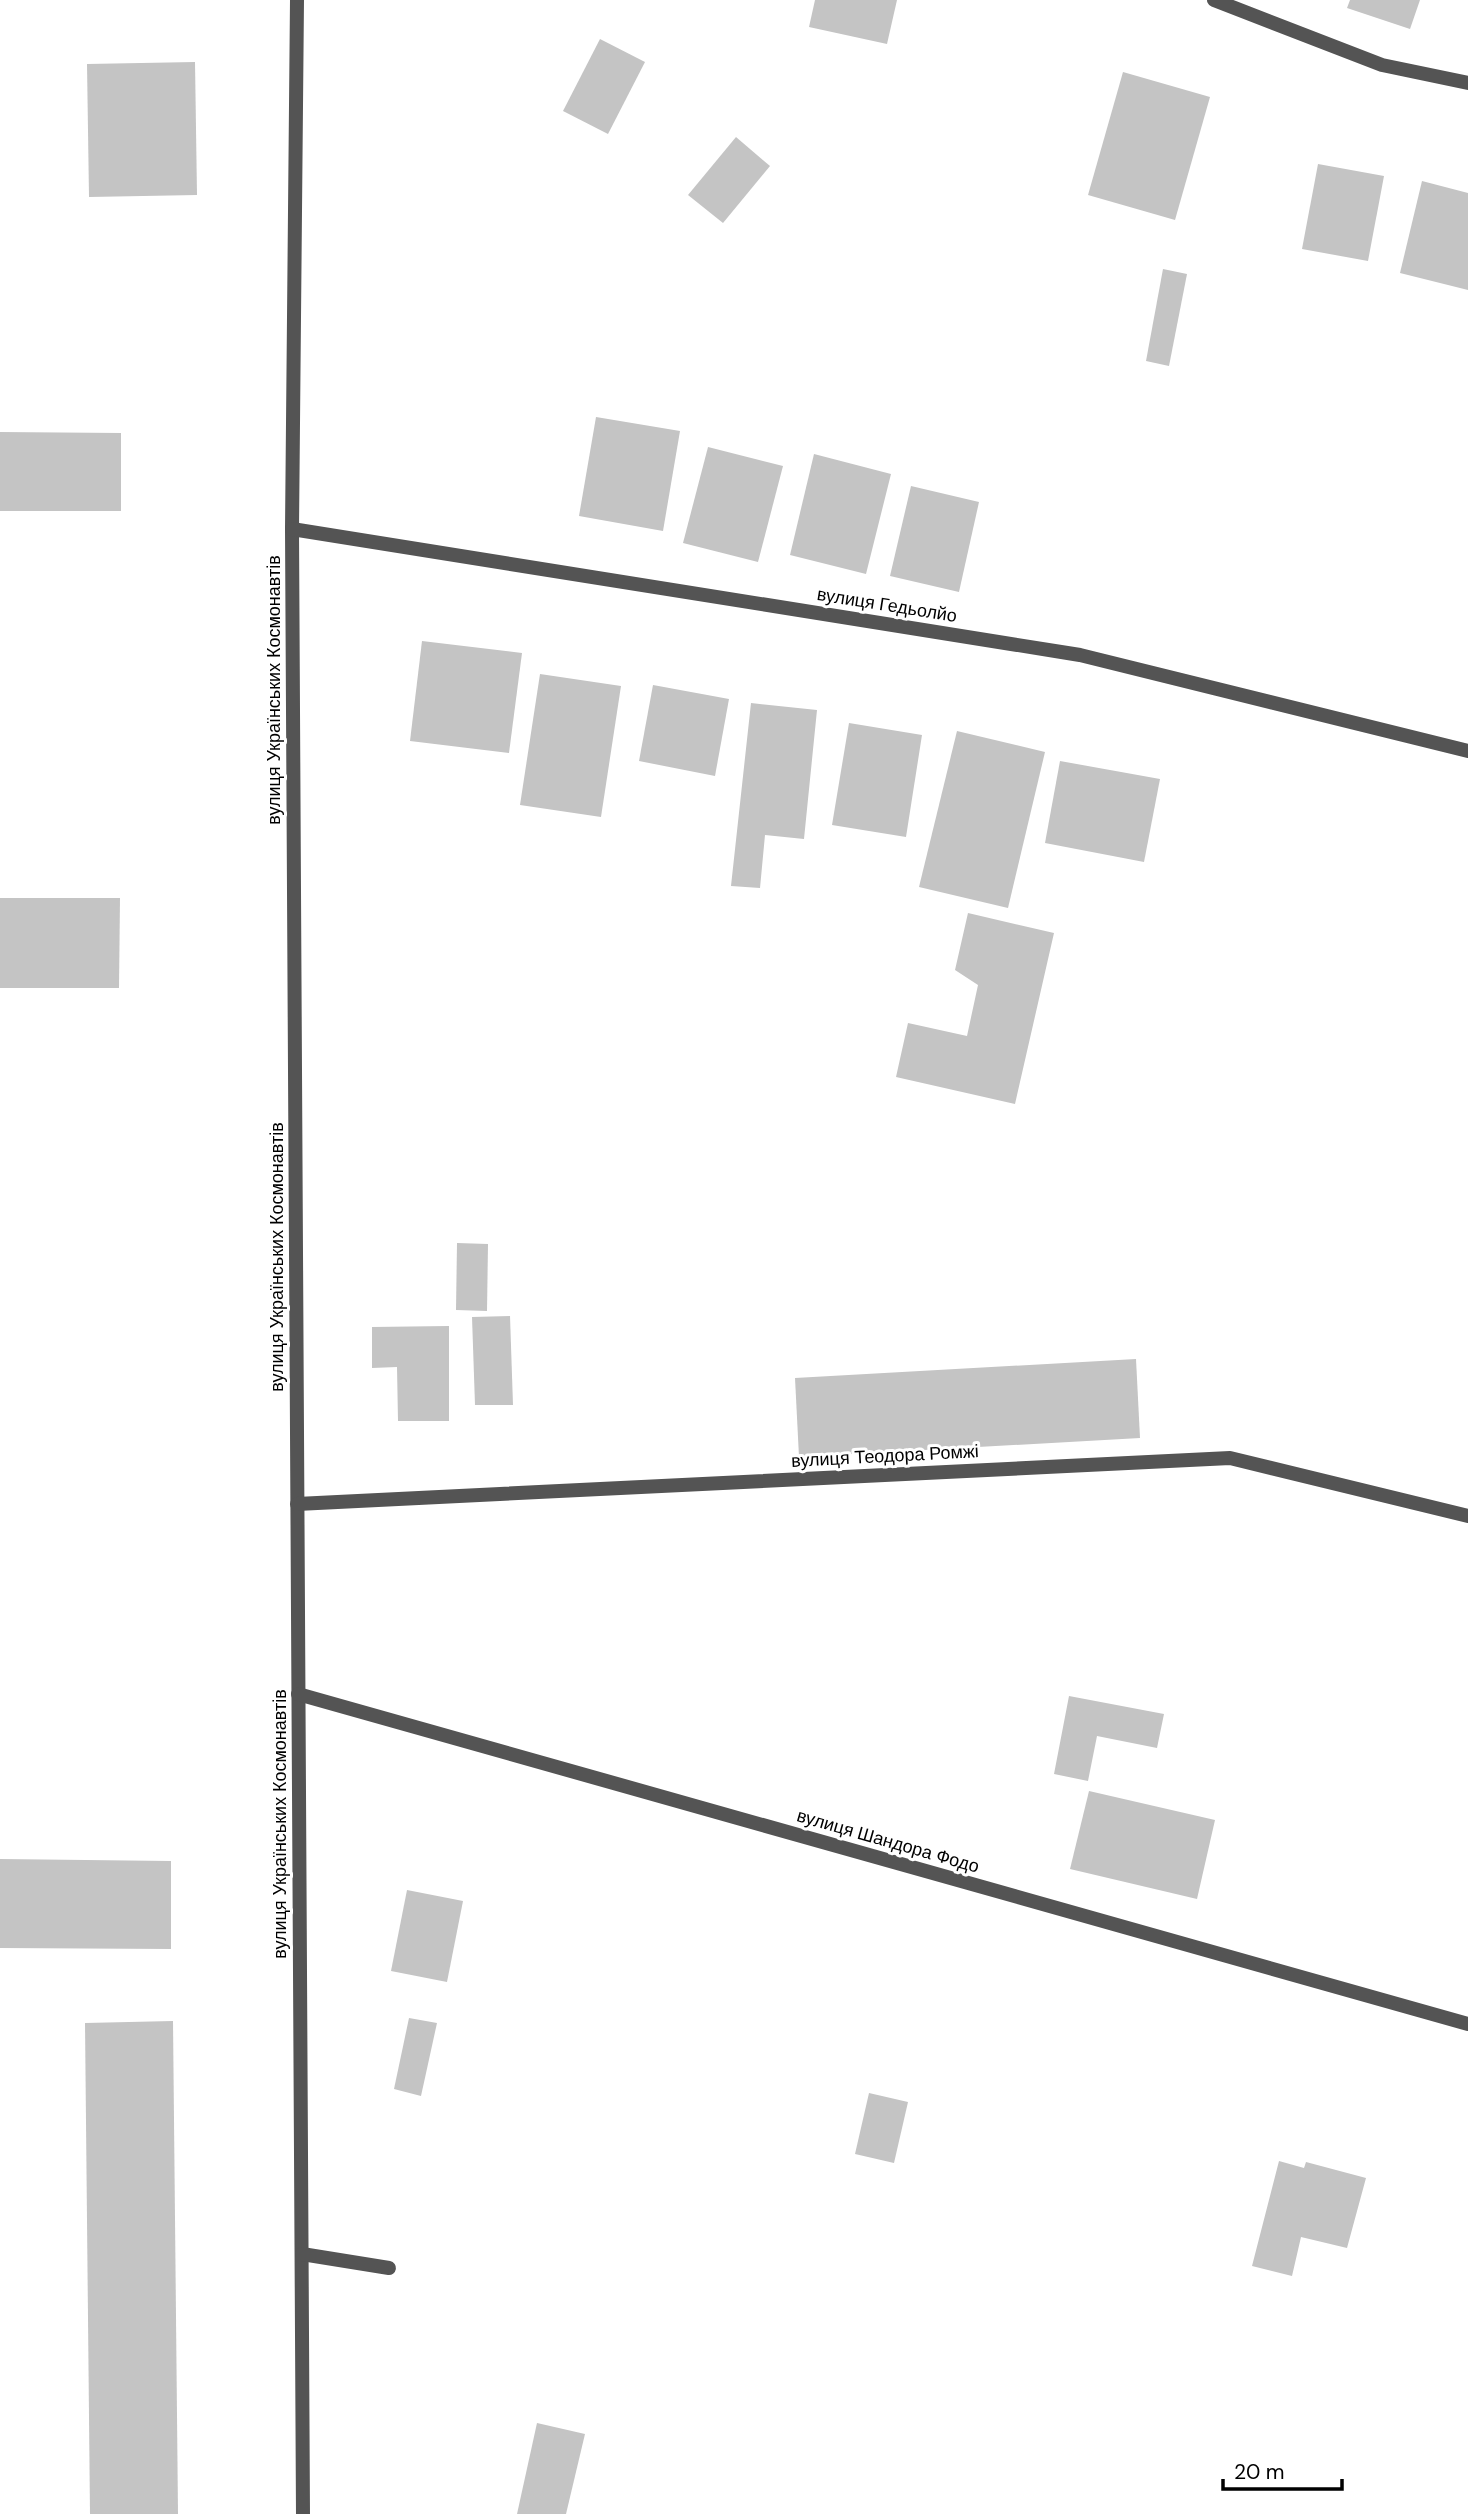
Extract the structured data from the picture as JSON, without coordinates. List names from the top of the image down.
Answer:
{
  "streets": {
    "street": [
      "вулиця Гедьолйо",
      "вулиця Українських Космонавтів",
      "вулиця Теодора Ромжі",
      "вулиця Шандора Фодо"
    ]
  },
  "crossings": [
    ["вулиця Гедьолйо", "вулиця Українських Космонавтів"],
    ["вулиця Українських Космонавтів", "вулиця Теодора Ромжі"],
    ["вулиця Українських Космонавтів", "вулиця Шандора Фодо"]
  ],
  "scale_bar": "20 m"
}
